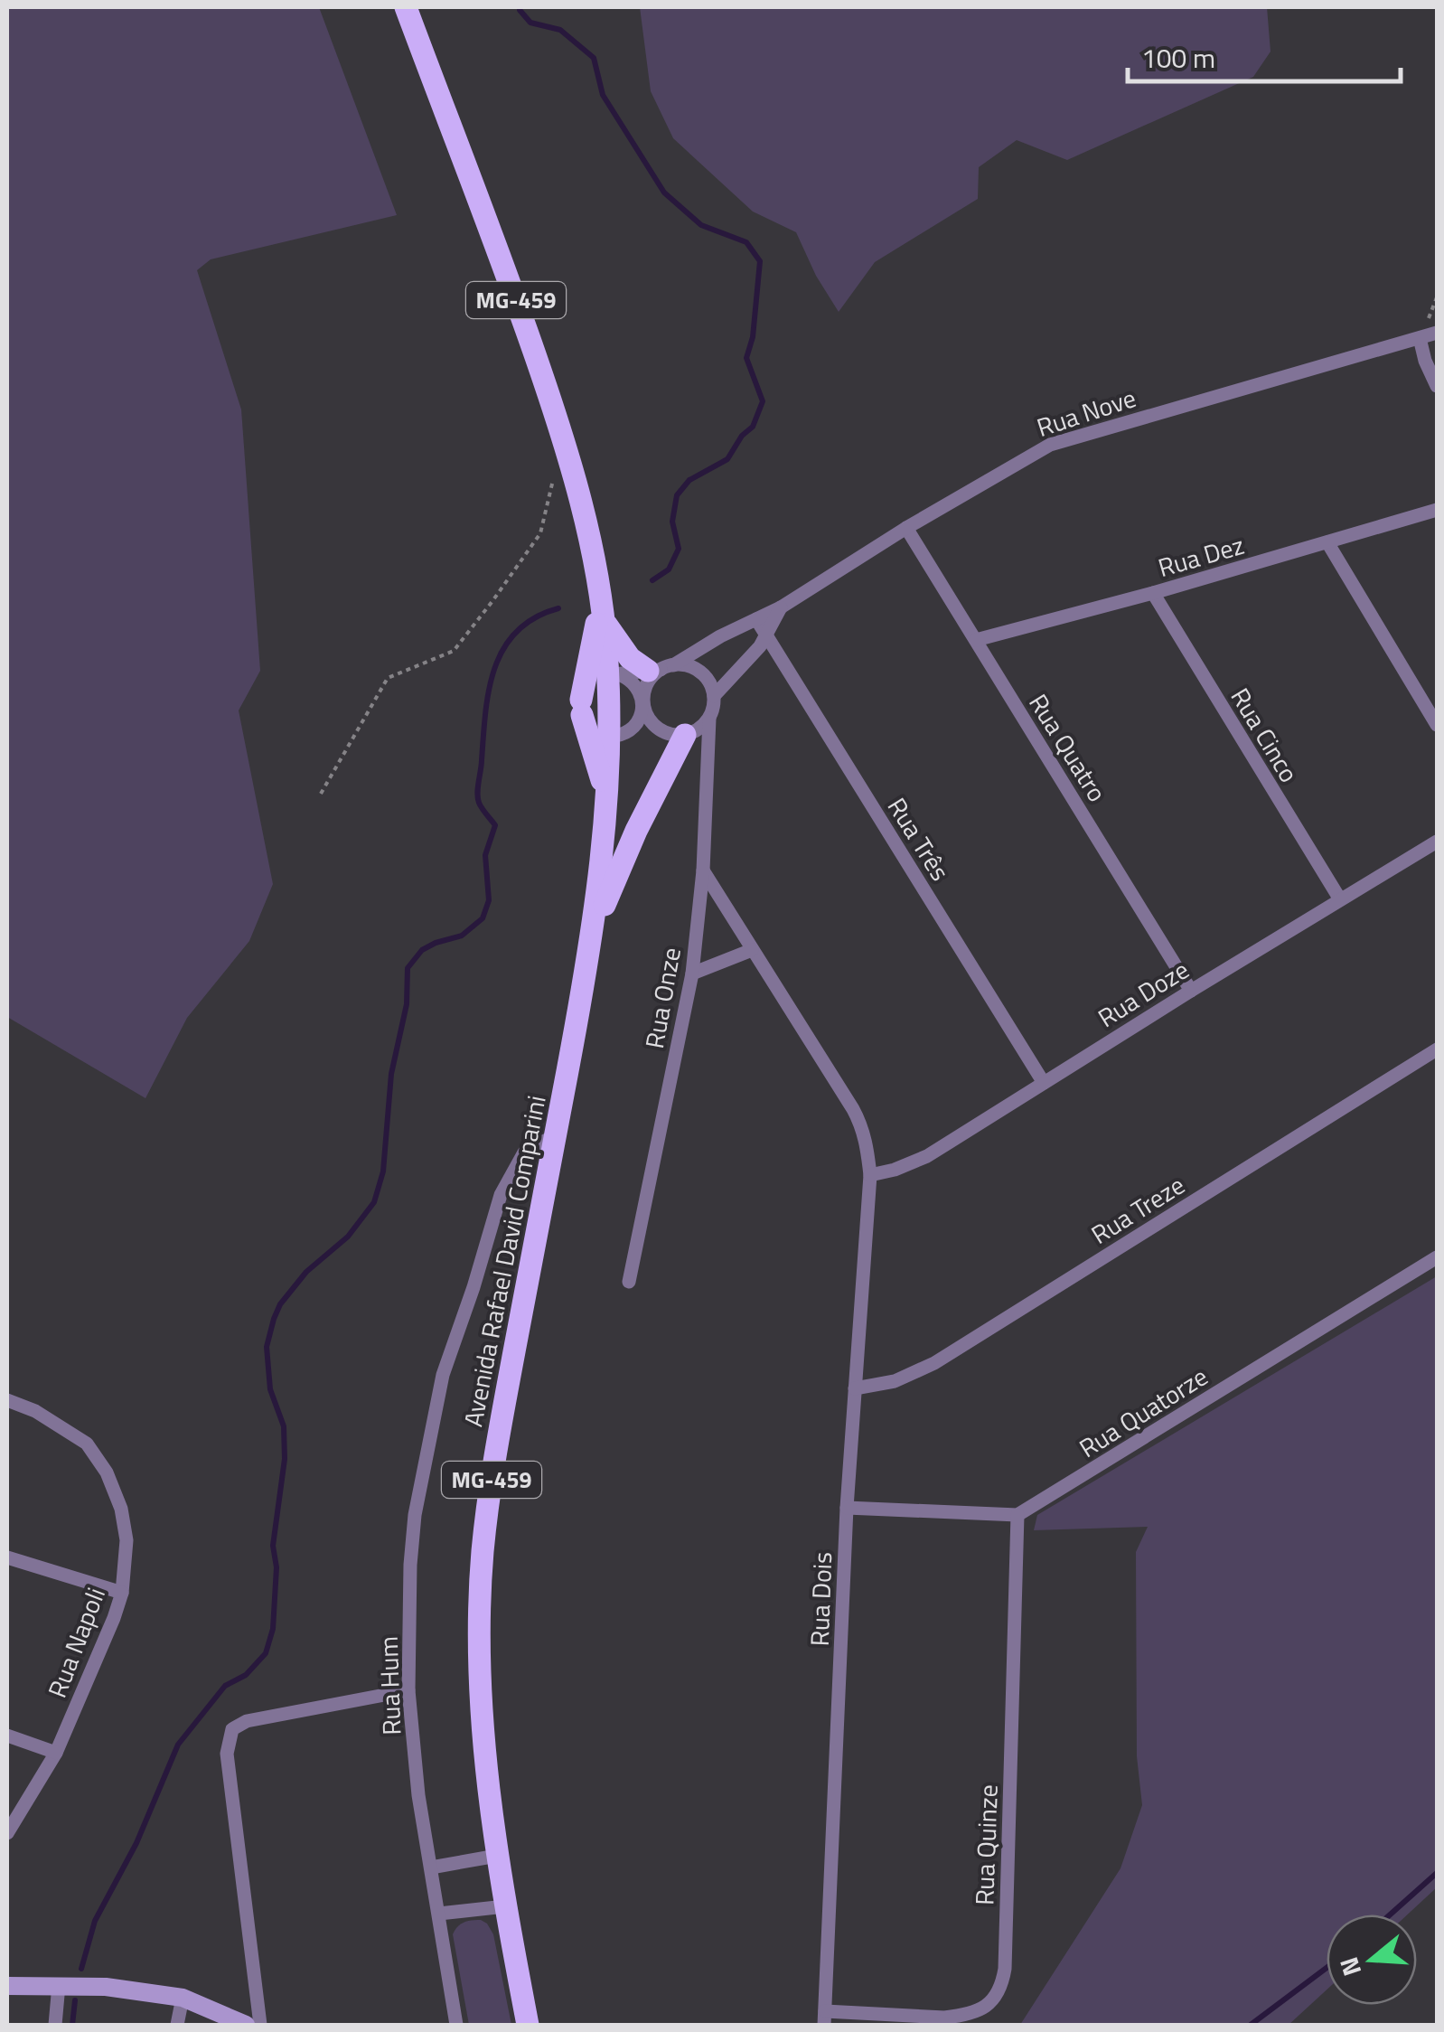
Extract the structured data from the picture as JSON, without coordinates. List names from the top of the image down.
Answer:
{
  "streets": {
    "main road": ["MG-459", "Avenida Rafael David Comparini"],
    "street": [
      "Rua Nove",
      "Rua Dez",
      "Rua Cinco",
      "Rua Quatro",
      "Rua Três",
      "Rua Doze",
      "Rua Onze",
      "Rua Treze",
      "Rua Quatorze",
      "Rua Dois",
      "Rua Napoli",
      "Rua Hum",
      "Rua Quinze"
    ]
  },
  "crossings": [
    ["MG-459", "Avenida Rafael David Comparini"],
    ["Rua Nove", "Rua Quatro"],
    ["Rua Nove", "Rua Três"],
    ["Rua Nove", "Rua Onze"],
    ["Rua Dez", "Rua Cinco"],
    ["Rua Dez", "Rua Quatro"],
    ["Rua Cinco", "Rua Doze"],
    ["Rua Quatro", "Rua Doze"],
    ["Rua Três", "Rua Doze"],
    ["Rua Doze", "Rua Dois"],
    ["Rua Onze", "Rua Dois"],
    ["Rua Treze", "Rua Dois"],
    ["Avenida Rafael David Comparini", "Rua Hum"],
    ["Rua Quatorze", "Rua Quinze"],
    ["Rua Dois", "Rua Quinze"]
  ],
  "scale_bar": "100 m",
  "north": "left"
}
